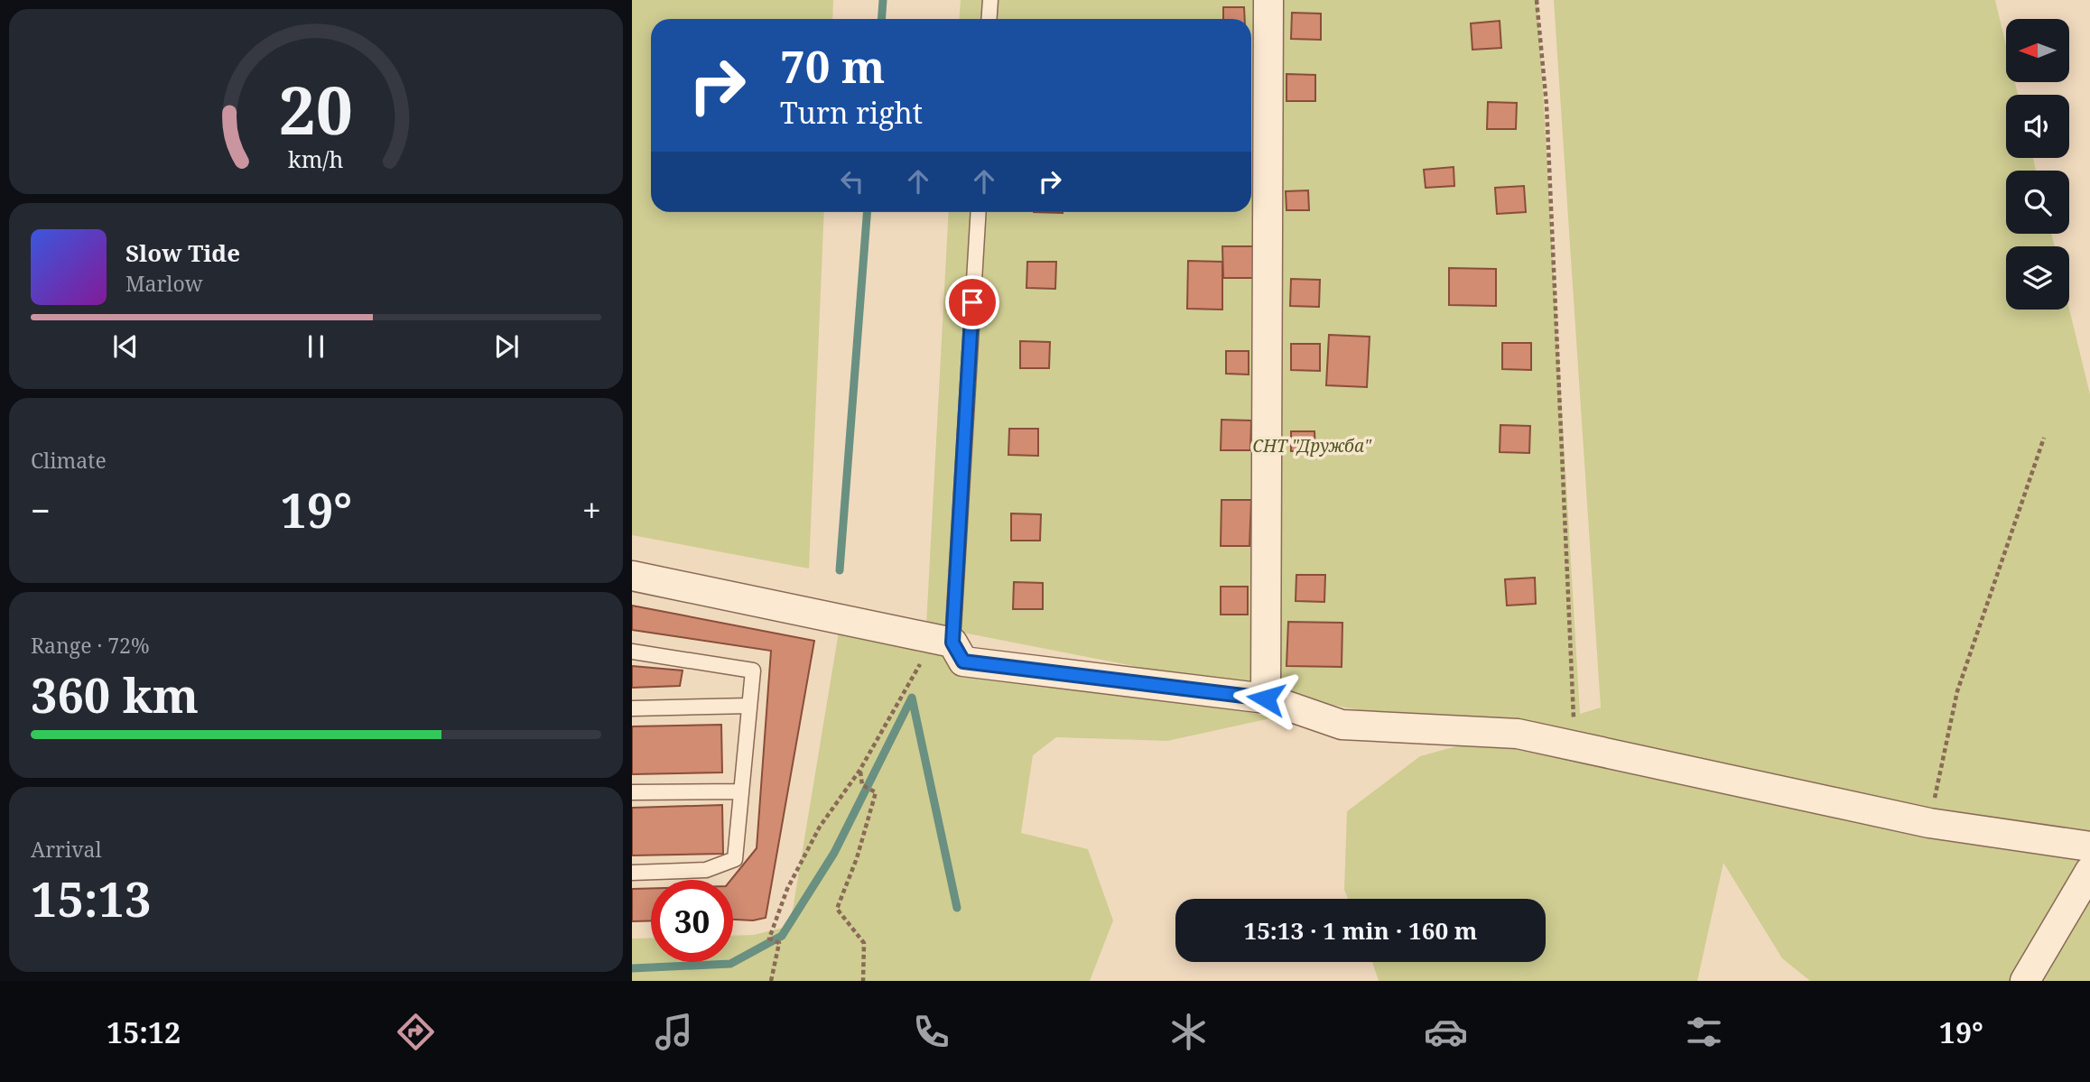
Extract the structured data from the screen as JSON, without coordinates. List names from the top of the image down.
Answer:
{
  "parks": ["СНТ \"Дружба\""],
  "north": "left",
  "page": {
    "turn": ["70 m", "Turn right"],
    "song": ["Slow Tide", "Marlow"],
    "tile": [
      "Climate",
      ["Range · 72%", "360 km"],
      ["Arrival", "15:13"]
    ],
    "heat": ["−", "19°", "+"],
    "limit": "30",
    "trip": "15:13 · 1 min · 160 m",
    "tabs": ["15:12", "19°"],
    "gauge": ["20", "km/h"]
  }
}
